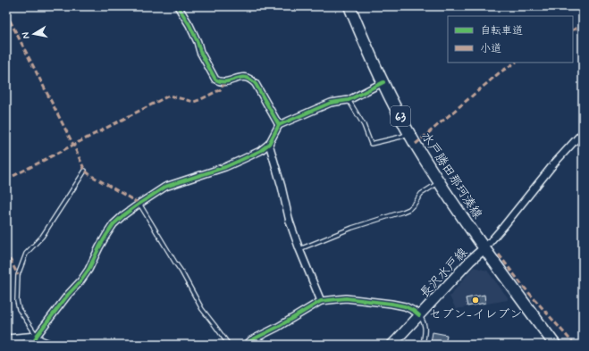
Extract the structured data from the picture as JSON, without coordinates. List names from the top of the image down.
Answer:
{
  "streets": {
    "main road": ["63", "水戸勝田那珂湊線", "長沢水戸線"]
  },
  "crossings": [
    ["水戸勝田那珂湊線", "長沢水戸線"]
  ],
  "places": ["セブン-イレブン"],
  "legend": ["自転車道", "小道"],
  "north": "left"
}
